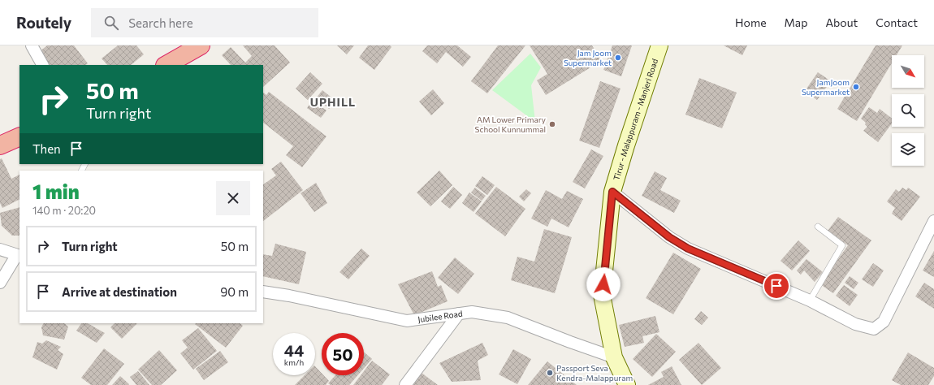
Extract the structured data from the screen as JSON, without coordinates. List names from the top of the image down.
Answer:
{
  "streets": {
    "main road": ["Tirur - Malappuram - Manjeri Road"],
    "street": ["Jubilee Road"]
  },
  "crossings": [
    ["Tirur - Malappuram - Manjeri Road", "Jubilee Road"]
  ],
  "districts": ["UPHILL"],
  "places": [
    "Jam Joom Supermarket",
    "JamJoom Supermarket",
    "AM Lower Primary School Kunnummal",
    "Passport Seva Kendra-Malappuram"
  ],
  "north": "bottom right",
  "page": {
    "header": "Routely",
    "search": "Search here",
    "nav": [
      "Home",
      "Map",
      "About",
      "Contact"
    ],
    "turn": ["50 m", "Turn right"],
    "then": "Then",
    "heading": ["1 min", "140 m · 20:20"],
    "list": [
      {
        "name": "Turn right",
        "value": "50 m"
      },
      {
        "name": "Arrive at destination",
        "value": "90 m"
      }
    ],
    "speed": "44 km/h",
    "limit": "50"
  }
}
